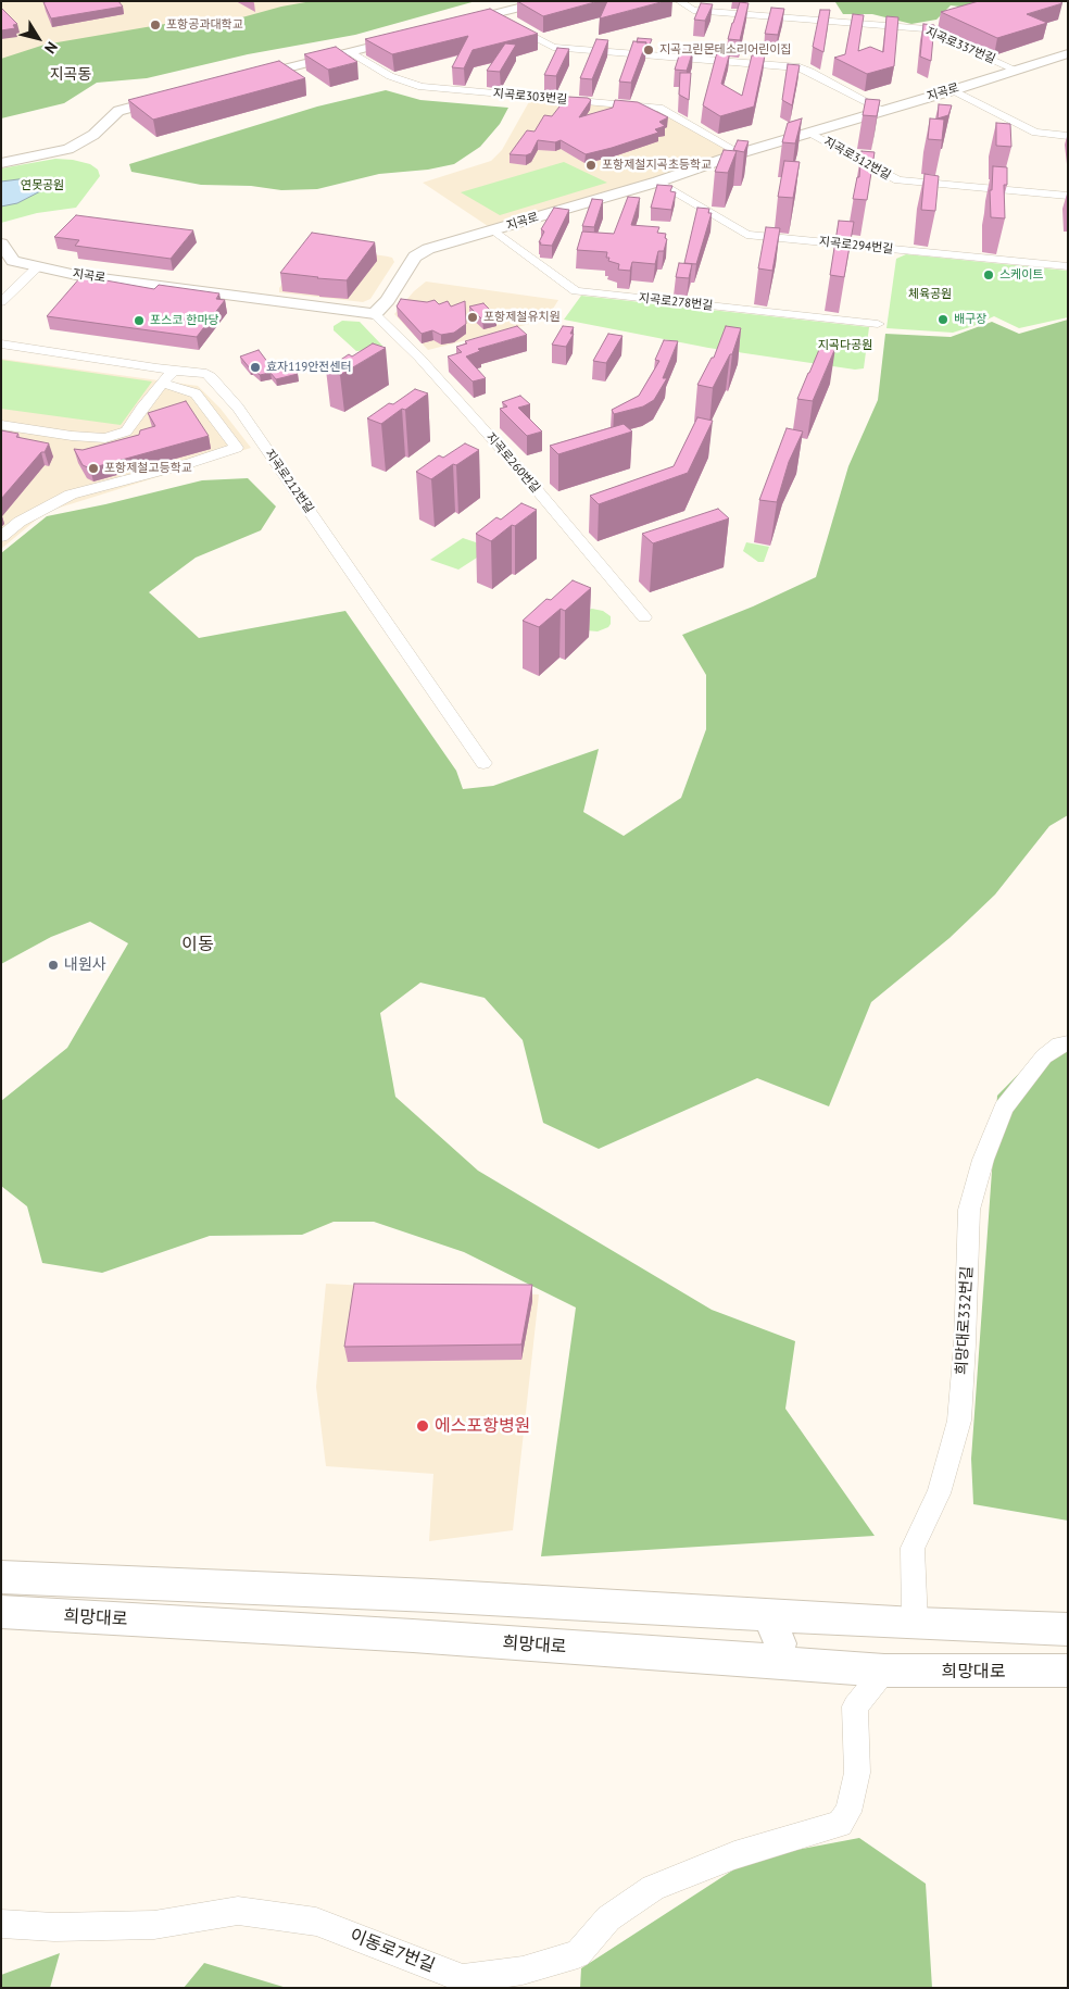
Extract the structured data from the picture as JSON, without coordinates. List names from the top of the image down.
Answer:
{
  "streets": {
    "main road": ["지곡로", "희망대로"],
    "street": [
      "지곡로337번길",
      "지곡로303번길",
      "지곡로312번길",
      "지곡로294번길",
      "지곡로278번길",
      "지곡로260번길",
      "지곡로212번길",
      "희망대로332번길",
      "이동로7번길"
    ]
  },
  "crossings": [
    ["지곡로337번길", "지곡로"],
    ["지곡로", "지곡로303번길"],
    ["지곡로", "지곡로312번길"],
    ["지곡로", "지곡로294번길"],
    ["지곡로", "지곡로278번길"],
    ["지곡로", "지곡로260번길"],
    ["희망대로", "이동로7번길"]
  ],
  "districts": ["지곡동", "이동"],
  "parks": ["연못공원", "체육공원", "지곡다공원"],
  "places": [
    "포항공과대학교",
    "지곡그린몬테소리어린이집",
    "포항제철지곡초등학교",
    "스케이트",
    "포항제철유치원",
    "배구장",
    "포스코 한마당",
    "효자119안전센터",
    "포항제철고등학교",
    "내원사",
    "에스포항병원"
  ],
  "north": "bottom right"
}
